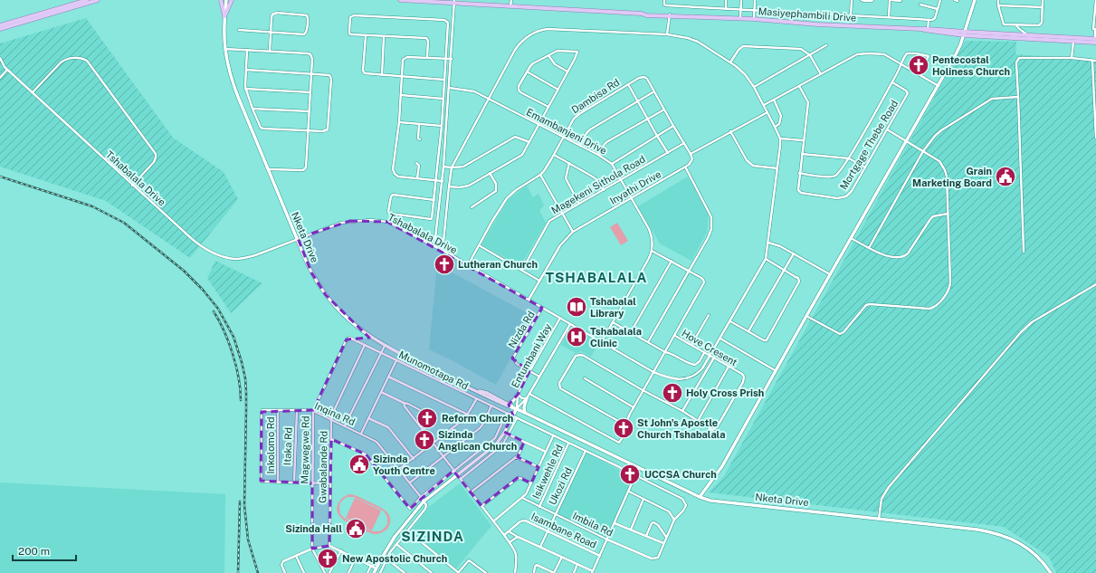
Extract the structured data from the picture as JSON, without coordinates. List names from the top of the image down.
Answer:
{
  "streets": {
    "main road": ["Masiyephambili Drive"],
    "street": [
      "Dambisa Rd",
      "Emambanjeni Drive",
      "Mortgage Thebe Road",
      "Tshabalala Drive",
      "Magekeni Sithola Road",
      "Inyathi Drive",
      "Nketa Drive",
      "Nizda Rd",
      "Hove Cresent",
      "Entumbani Way",
      "Munomotapa Rd",
      "Inqina Rd",
      "Inkolomo Rd",
      "Itaka Rd",
      "Magwegwe Rd",
      "Gwabalande Rd",
      "Isikwehle Rd",
      "Ukozi Rd",
      "Imbila Rd",
      "Isambane Road"
    ]
  },
  "crossings": [
    ["Dambisa Rd", "Emambanjeni Drive"],
    ["Emambanjeni Drive", "Magekeni Sithola Road"],
    ["Emambanjeni Drive", "Inyathi Drive"],
    ["Tshabalala Drive", "Inyathi Drive"],
    ["Tshabalala Drive", "Nketa Drive"],
    ["Tshabalala Drive", "Nizda Rd"],
    ["Tshabalala Drive", "Hove Cresent"],
    ["Tshabalala Drive", "Entumbani Way"],
    ["Nketa Drive", "Entumbani Way"],
    ["Nizda Rd", "Entumbani Way"],
    ["Munomotapa Rd", "Magwegwe Rd"],
    ["Munomotapa Rd", "Gwabalande Rd"],
    ["Munomotapa Rd", "Isikwehle Rd"],
    ["Munomotapa Rd", "Ukozi Rd"],
    ["Inqina Rd", "Inkolomo Rd"],
    ["Inqina Rd", "Itaka Rd"],
    ["Inqina Rd", "Magwegwe Rd"],
    ["Inqina Rd", "Gwabalande Rd"],
    ["Isikwehle Rd", "Imbila Rd"],
    ["Ukozi Rd", "Imbila Rd"],
    ["Ukozi Rd", "Isambane Road"]
  ],
  "districts": ["TSHABALALA", "SIZINDA"],
  "places": {
    "church": [
      "Pentecostal Holiness Church",
      "Lutheran Church",
      "Holy Cross Prish",
      "Reform Church",
      "St John's Apostle Church Tshabalala",
      "Sizinda Anglican Church",
      "UCCSA Church",
      "New Apostolic Church"
    ],
    "public building": ["Grain Marketing Board", "Sizinda Youth Centre", "Sizinda Hall"],
    "library": ["Tshabalal Library"],
    "hospital": ["Tshabalala Clinic"]
  },
  "scale_bar": "200 m"
}
